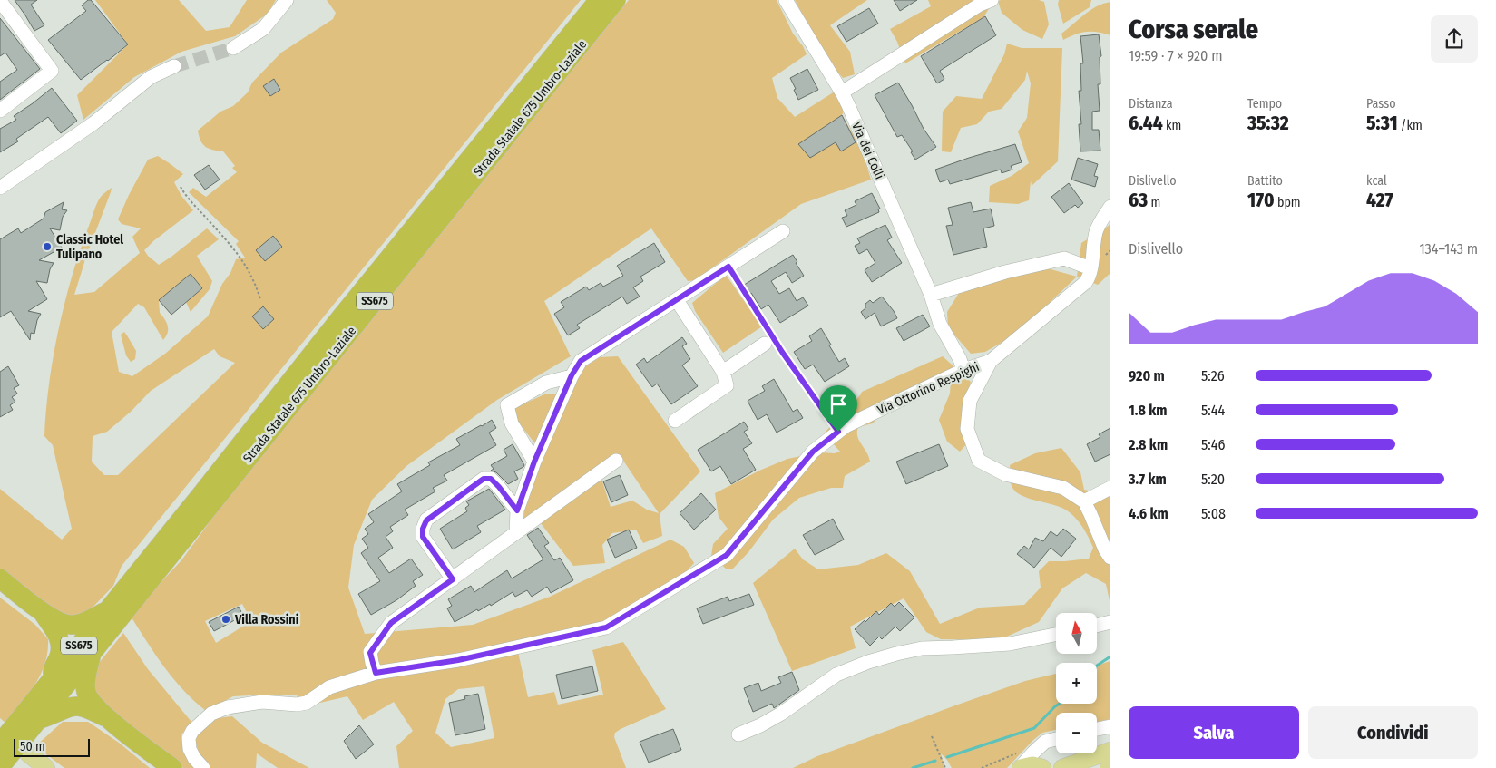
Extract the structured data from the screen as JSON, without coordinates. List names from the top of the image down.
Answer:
{
  "streets": {
    "highway": ["Strada Statale 675 Umbro-Laziale", "SS675"],
    "street": ["Via dei Colli", "Via Ottorino Respighi"]
  },
  "crossings": [
    ["Via dei Colli", "Via Ottorino Respighi"]
  ],
  "places": ["Classic Hotel Tulipano", "Villa Rossini"],
  "scale_bar": "50 m",
  "north": "top",
  "page": {
    "heading": ["Corsa serale", "19:59 · 7 × 920 m"],
    "stats": [
      ["Distanza", "6.44 km"],
      ["Tempo", "35:32"],
      ["Passo", "5:31 /km"],
      ["Dislivello", "63 m"],
      ["Battito", "170 bpm"],
      ["kcal", "427"]
    ],
    "chart": ["Dislivello", "134–143 m"],
    "list": [
      {
        "name": "920 m",
        "note": "5:26"
      },
      {
        "name": "1.8 km",
        "note": "5:44"
      },
      {
        "name": "2.8 km",
        "note": "5:46"
      },
      {
        "name": "3.7 km",
        "note": "5:20"
      },
      {
        "name": "4.6 km",
        "note": "5:08"
      }
    ],
    "map_buttons": ["+", "−"],
    "buttons": ["Salva", "Condividi"],
    "scale": "50 m"
  }
}
